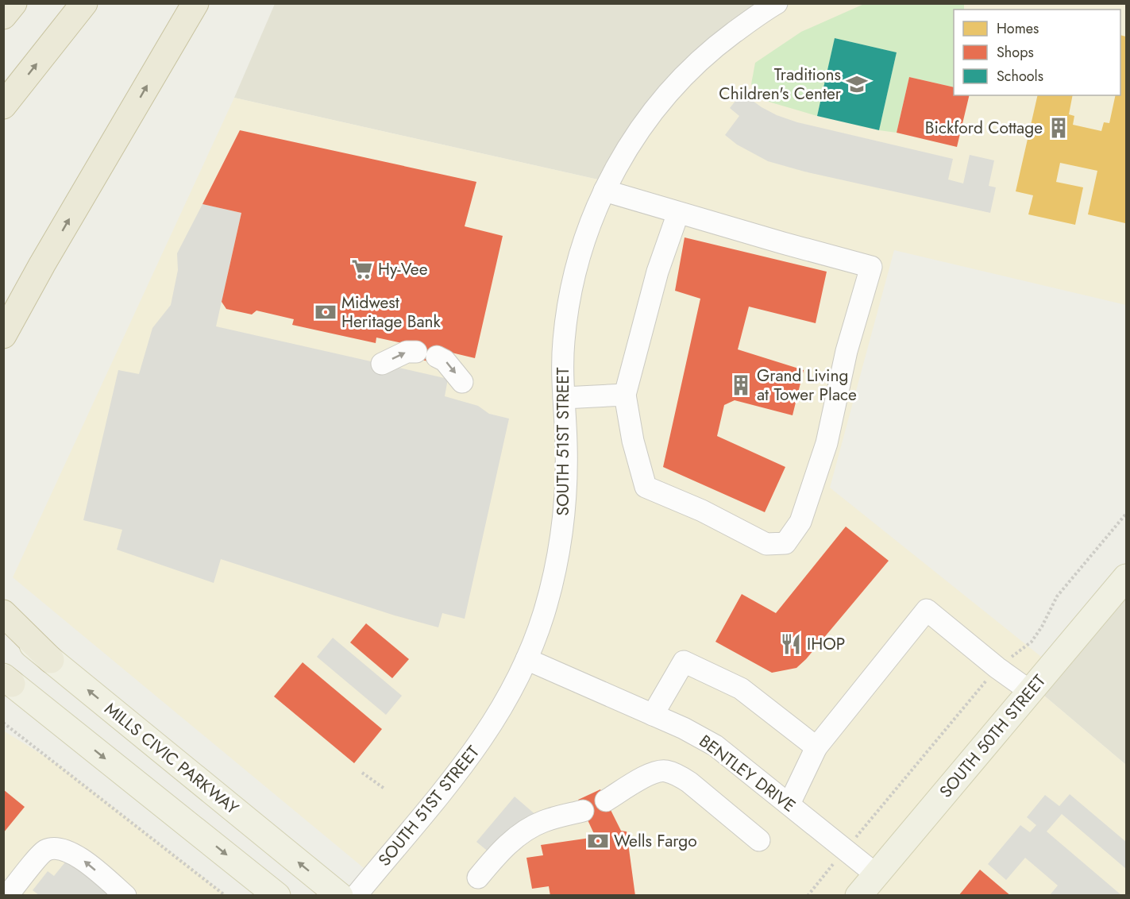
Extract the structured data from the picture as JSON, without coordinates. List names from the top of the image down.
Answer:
{
  "streets": {
    "main road": ["SOUTH 50TH STREET", "MILLS CIVIC PARKWAY"],
    "street": ["SOUTH 51ST STREET", "BENTLEY DRIVE"]
  },
  "crossings": [
    ["SOUTH 51ST STREET", "BENTLEY DRIVE"],
    ["SOUTH 50TH STREET", "BENTLEY DRIVE"]
  ],
  "places": {
    "school or university": ["Traditions Children's Center"],
    "building": ["Bickford Cottage", "Grand Living at Tower Place"],
    "supermarket": ["Hy-Vee"],
    "bank": ["Midwest Heritage Bank", "Wells Fargo"],
    "restaurant": ["IHOP"]
  },
  "legend": ["Homes", "Shops", "Schools"]
}
